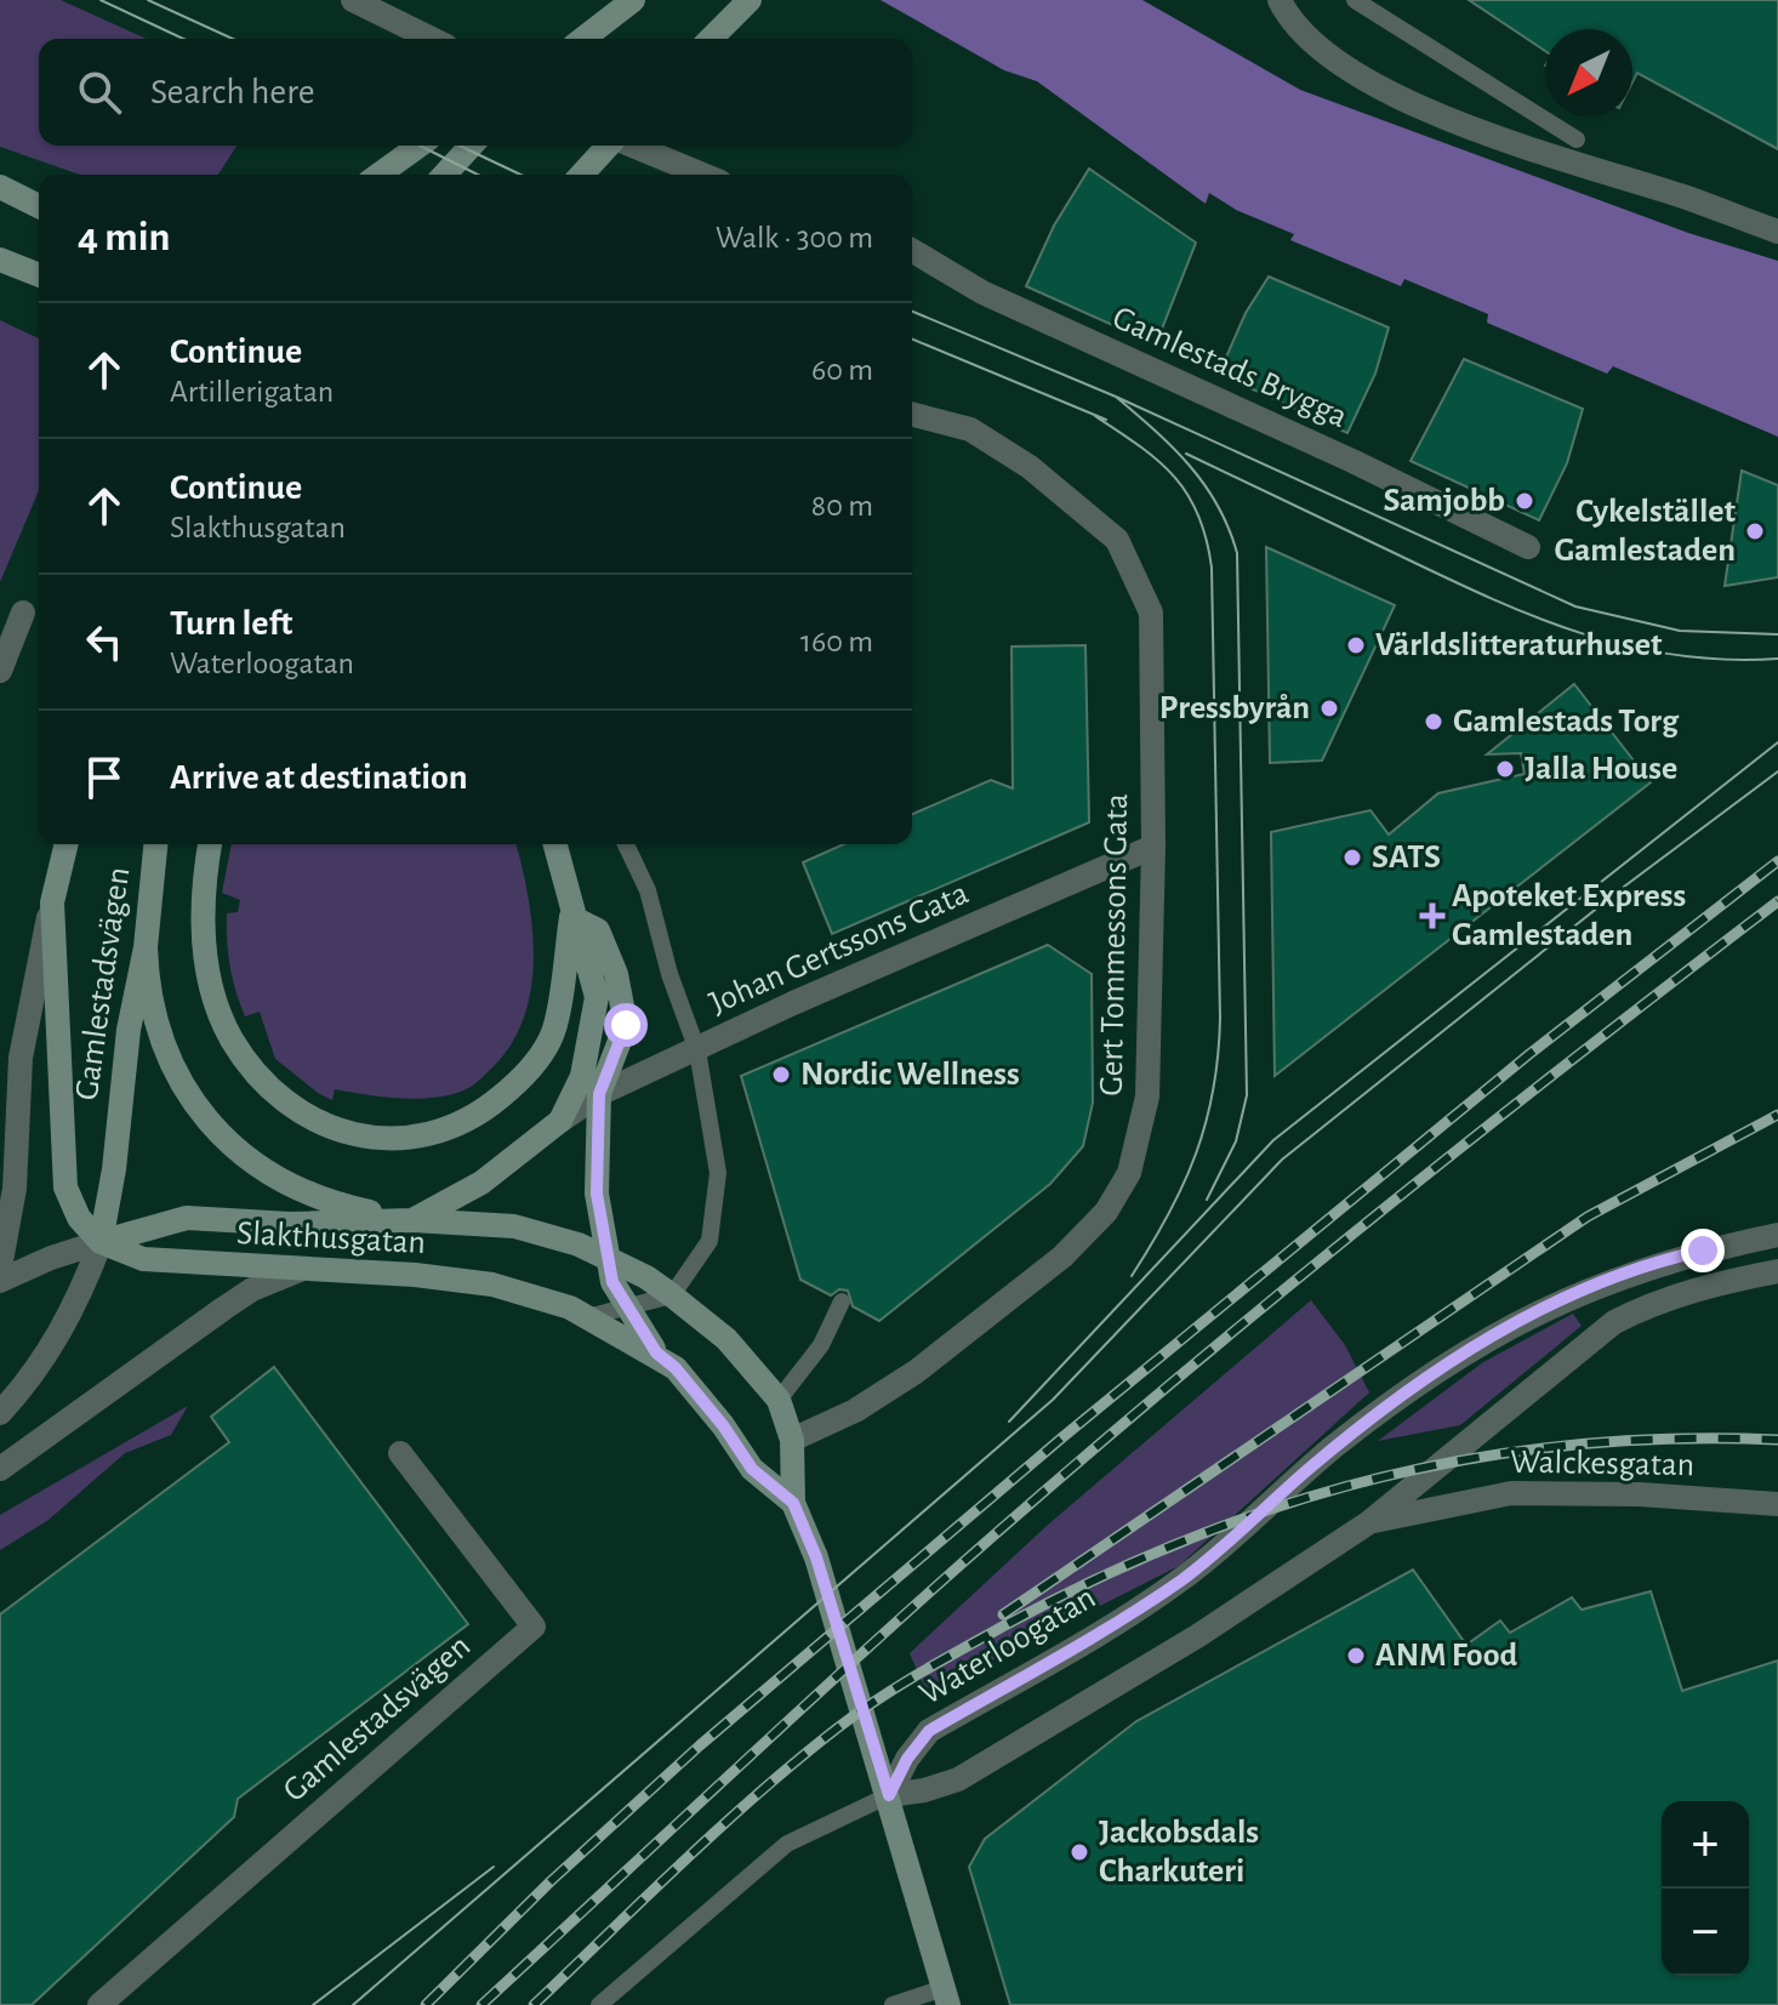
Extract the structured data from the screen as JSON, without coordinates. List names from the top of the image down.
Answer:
{
  "streets": {
    "main road": ["Gamlestadsvägen", "Slakthusgatan"],
    "street": [
      "Gamlestads Brygga",
      "Gert Tommessons Gata",
      "Johan Gertssons Gata",
      "Walckesgatan",
      "Waterloogatan"
    ]
  },
  "crossings": [
    ["Gert Tommessons Gata", "Johan Gertssons Gata"],
    ["Gert Tommessons Gata", "Slakthusgatan"],
    ["Gamlestadsvägen", "Slakthusgatan"],
    ["Slakthusgatan", "Waterloogatan"]
  ],
  "places": {
    "other": [
      "Samjobb",
      "Cykelstället Gamlestaden",
      "Världslitteraturhuset",
      "Pressbyrån",
      "Gamlestads Torg",
      "Jalla House",
      "SATS",
      "Nordic Wellness",
      "ANM Food",
      "Jackobsdals Charkuteri"
    ],
    "health": ["Apoteket Express Gamlestaden"]
  },
  "north": "bottom left",
  "page": {
    "search": "Search here",
    "heading": ["4 min", "Walk · 300 m"],
    "list": [
      ["Continue", "Artillerigatan", "60 m"],
      ["Continue", "Slakthusgatan", "80 m"],
      ["Turn left", "Waterloogatan", "160 m"],
      "Arrive at destination"
    ],
    "map_buttons": ["+", "−"]
  }
}
